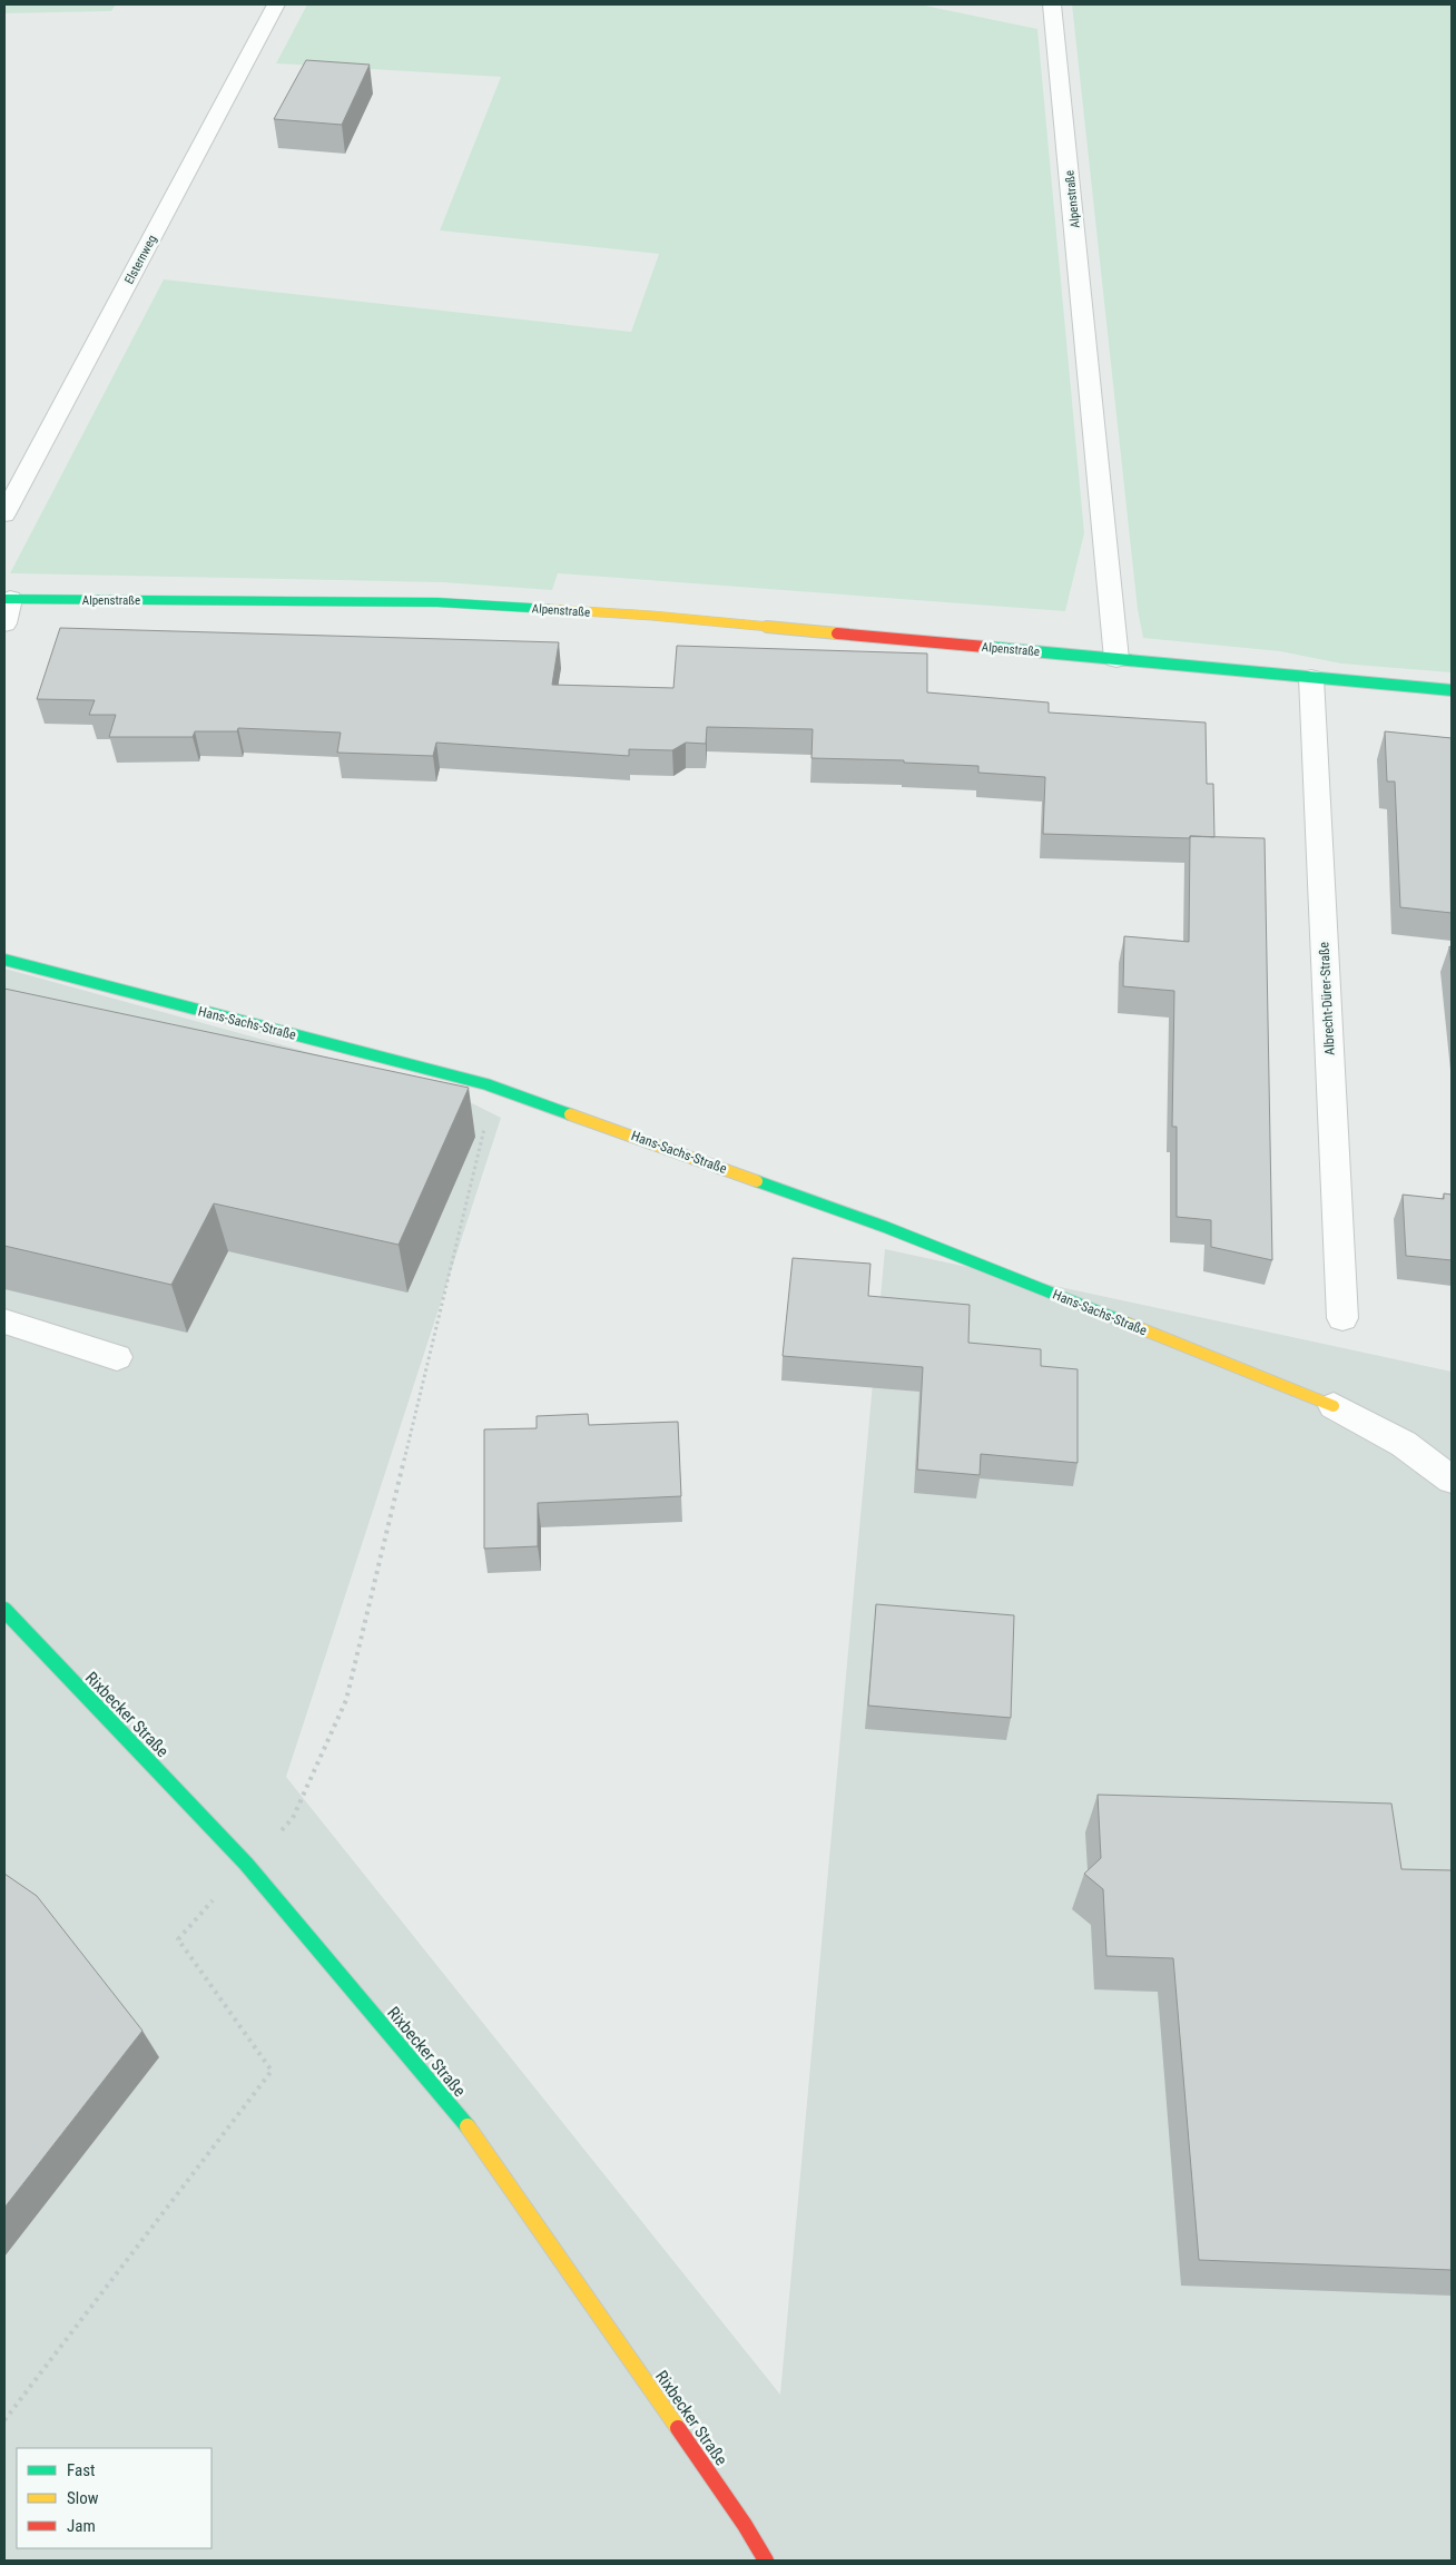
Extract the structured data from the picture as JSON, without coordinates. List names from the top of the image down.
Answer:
{
  "streets": {
    "street": [
      "Alpenstraße",
      "Elsternweg",
      "Albrecht-Dürer-Straße",
      "Hans-Sachs-Straße",
      "Rixbecker Straße"
    ]
  },
  "crossings": [
    ["Alpenstraße", "Albrecht-Dürer-Straße"]
  ],
  "legend": ["Fast", "Slow", "Jam"]
}
